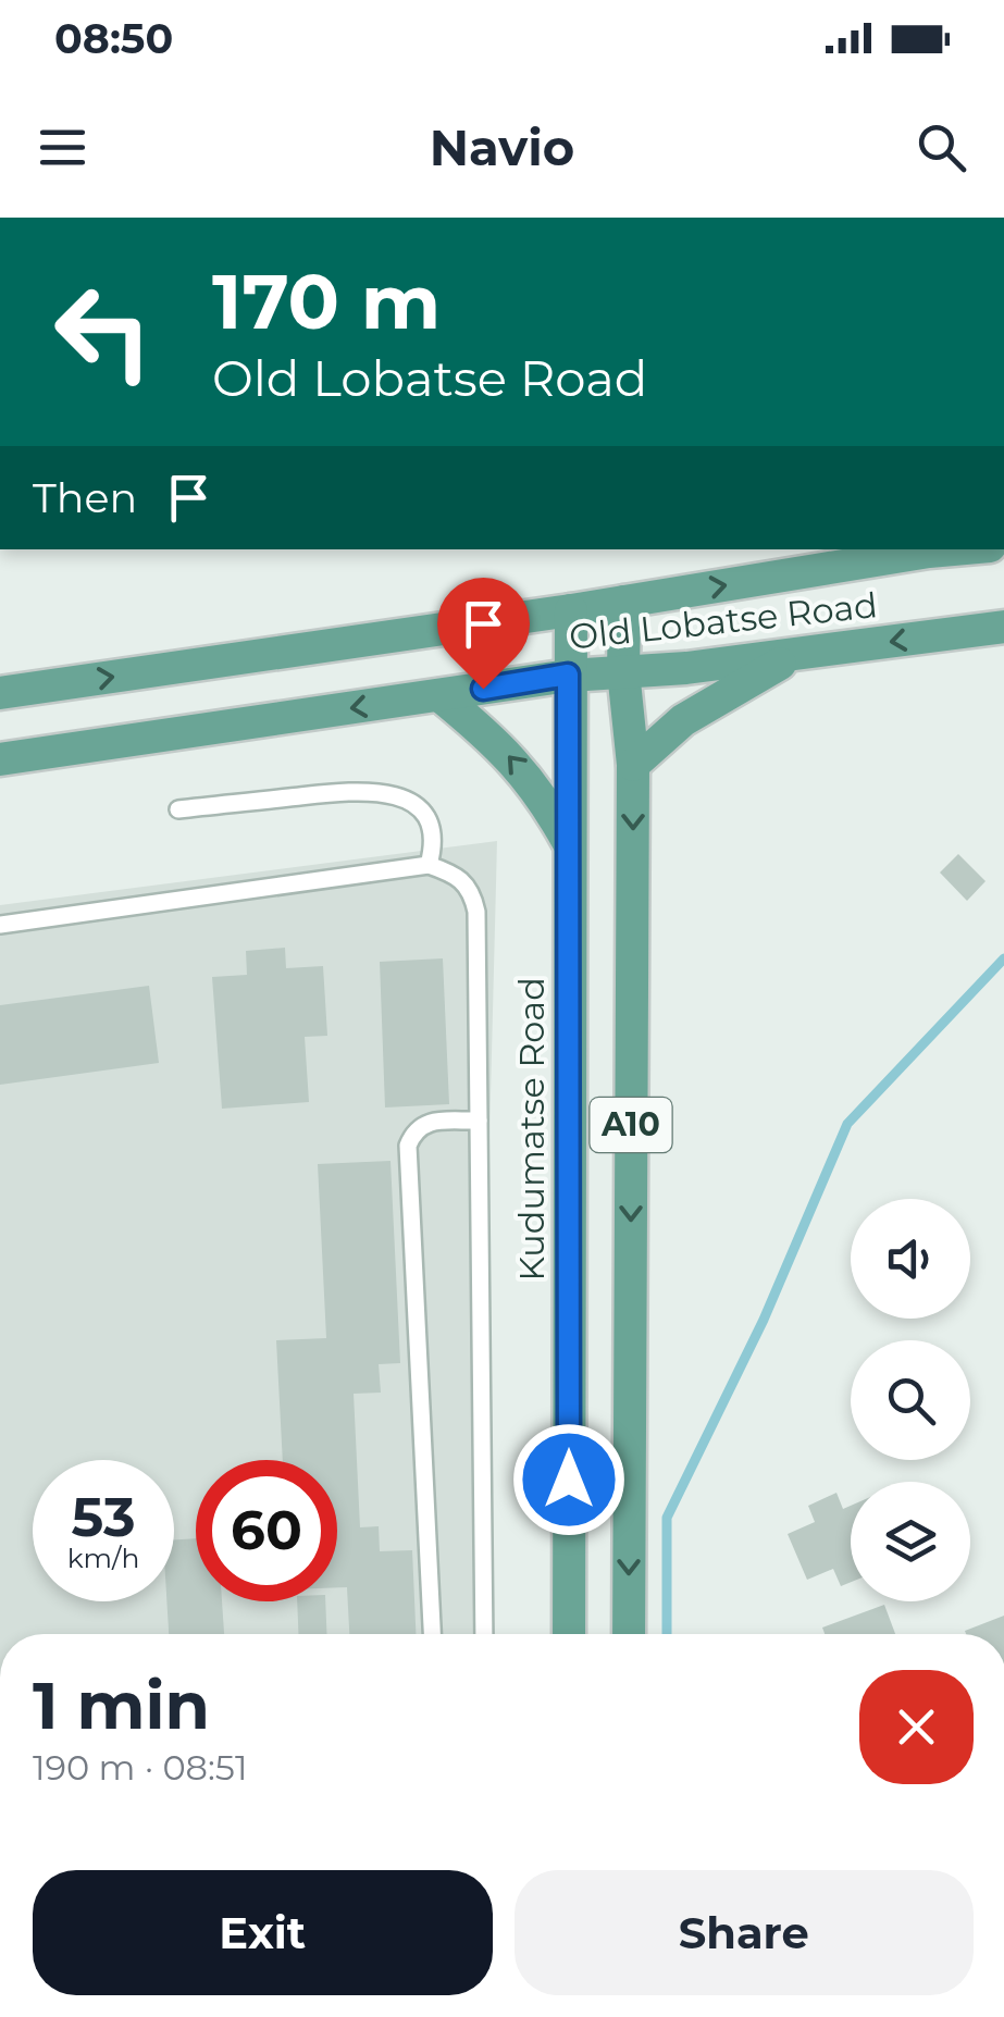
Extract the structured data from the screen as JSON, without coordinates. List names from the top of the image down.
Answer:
{
  "streets": {
    "main road": ["Old Lobatse Road", "A10", "Kudumatse Road"]
  },
  "crossings": [
    ["Old Lobatse Road", "A10"],
    ["Old Lobatse Road", "Kudumatse Road"],
    ["A10", "Kudumatse Road"]
  ],
  "page": {
    "status": "08:50",
    "header": "Navio",
    "turn": ["170 m", "Old Lobatse Road"],
    "then": "Then",
    "speed": "53 km/h",
    "limit": "60",
    "heading": ["1 min", "190 m · 08:51"],
    "buttons": ["Exit", "Share"]
  }
}
